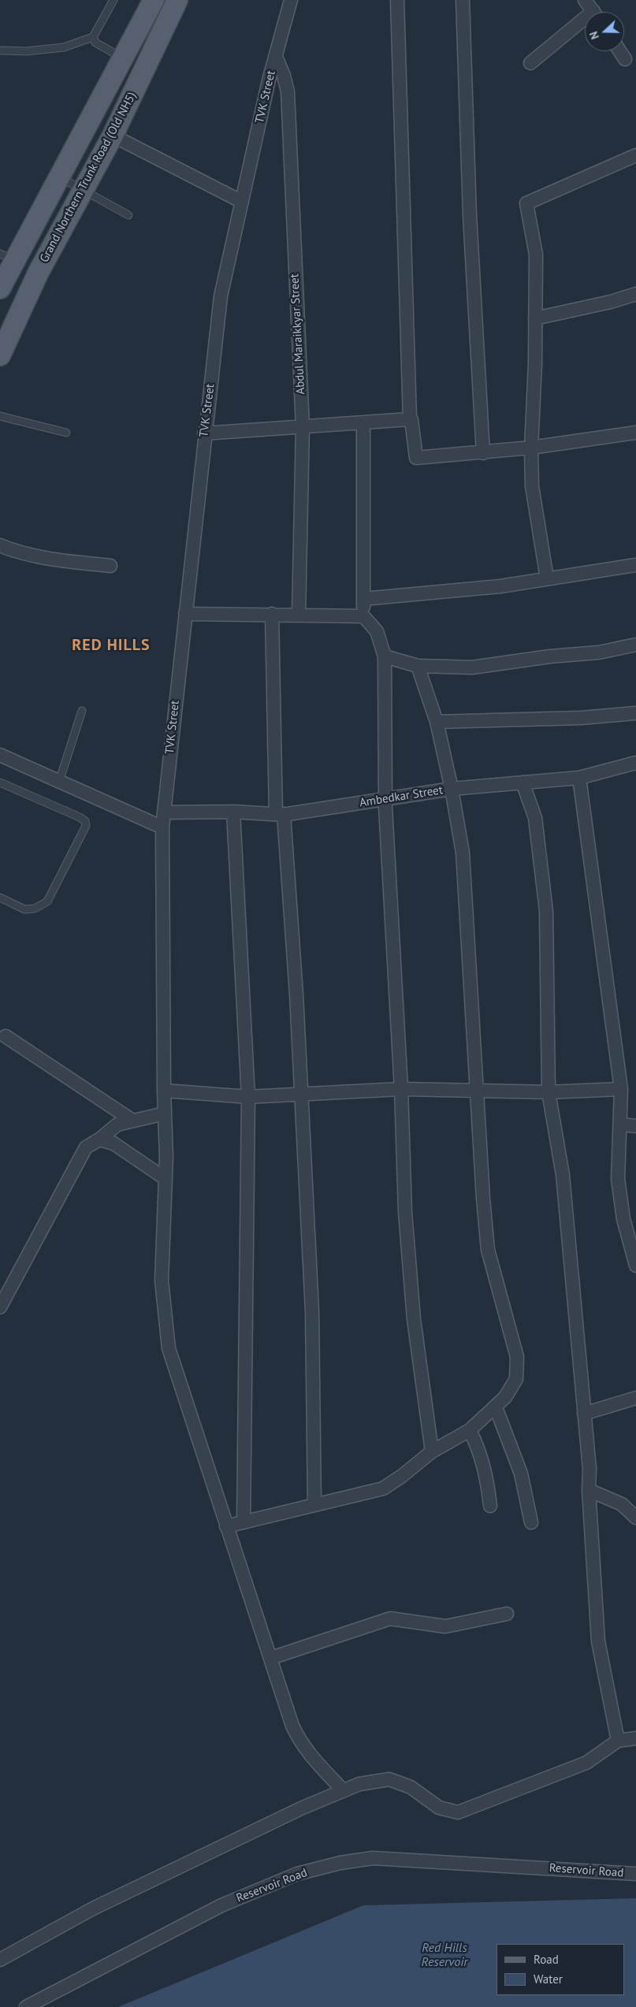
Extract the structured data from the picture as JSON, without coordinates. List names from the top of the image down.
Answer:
{
  "streets": {
    "main road": ["Grand Northern Trunk Road (Old NH5)"],
    "street": [
      "TVK Street",
      "Abdul Maraikkyar Street",
      "Ambedkar Street",
      "Reservoir Road"
    ]
  },
  "crossings": [
    ["TVK Street", "Abdul Maraikkyar Street"],
    ["TVK Street", "Ambedkar Street"]
  ],
  "districts": ["RED HILLS"],
  "water": ["Red Hills Reservoir"],
  "legend": ["Road", "Water"],
  "north": "left"
}
